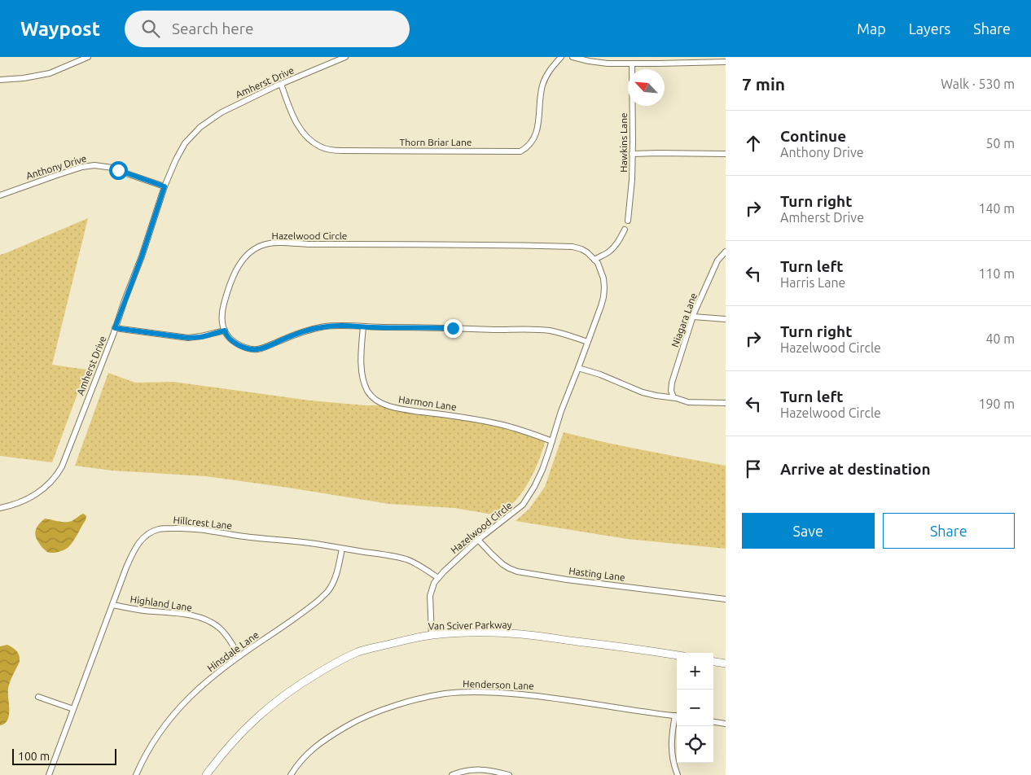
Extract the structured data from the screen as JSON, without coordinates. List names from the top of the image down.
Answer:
{
  "streets": {
    "street": [
      "Amherst Drive",
      "Thorn Briar Lane",
      "Hawkins Lane",
      "Anthony Drive",
      "Hazelwood Circle",
      "Niagara Lane",
      "Harmon Lane",
      "Hillcrest Lane",
      "Hasting Lane",
      "Highland Lane",
      "Van Sciver Parkway",
      "Hinsdale Lane",
      "Henderson Lane"
    ]
  },
  "crossings": [
    ["Amherst Drive", "Thorn Briar Lane"],
    ["Amherst Drive", "Anthony Drive"],
    ["Hazelwood Circle", "Harmon Lane"],
    ["Hazelwood Circle", "Hillcrest Lane"],
    ["Hazelwood Circle", "Hasting Lane"],
    ["Hazelwood Circle", "Van Sciver Parkway"],
    ["Hillcrest Lane", "Highland Lane"],
    ["Hillcrest Lane", "Hinsdale Lane"],
    ["Highland Lane", "Hinsdale Lane"]
  ],
  "scale_bar": "100 m",
  "north": "top left",
  "page": {
    "header": "Waypost",
    "search": "Search here",
    "nav": ["Map", "Layers", "Share"],
    "heading": ["7 min", "Walk · 530 m"],
    "list": [
      ["Continue", "Anthony Drive", "50 m"],
      ["Turn right", "Amherst Drive", "140 m"],
      ["Turn left", "Harris Lane", "110 m"],
      ["Turn right", "Hazelwood Circle", "40 m"],
      ["Turn left", "Hazelwood Circle", "190 m"],
      "Arrive at destination"
    ],
    "buttons": ["Save", "Share"],
    "map_buttons": ["+", "−"],
    "scale": "100 m"
  }
}
